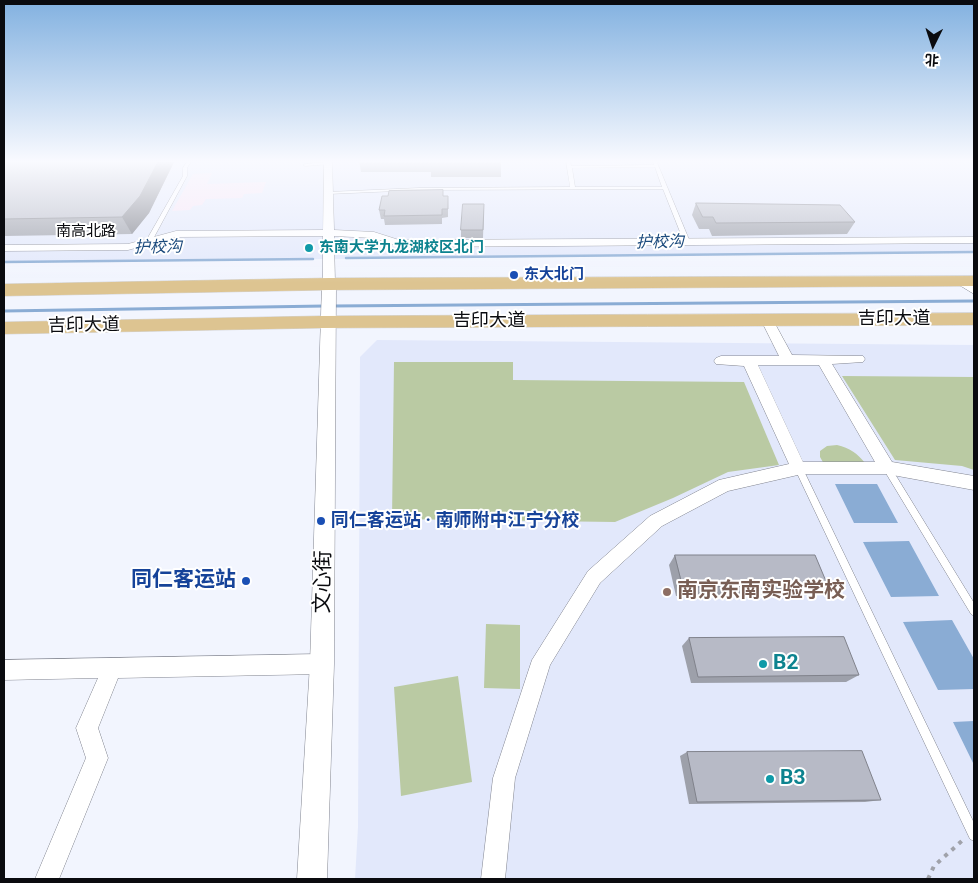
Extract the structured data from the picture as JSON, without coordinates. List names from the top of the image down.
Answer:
{
  "streets": {
    "main road": ["吉印大道"],
    "street": ["南高北路", "文心街"]
  },
  "crossings": [
    ["吉印大道", "文心街"]
  ],
  "water": ["护校沟"],
  "places": [
    "东南大学九龙湖校区北门",
    "东大北门",
    "同仁客运站 · 南师附中江宁分校",
    "同仁客运站",
    "南京东南实验学校",
    "B2",
    "B3"
  ],
  "north": "bottom"
}
